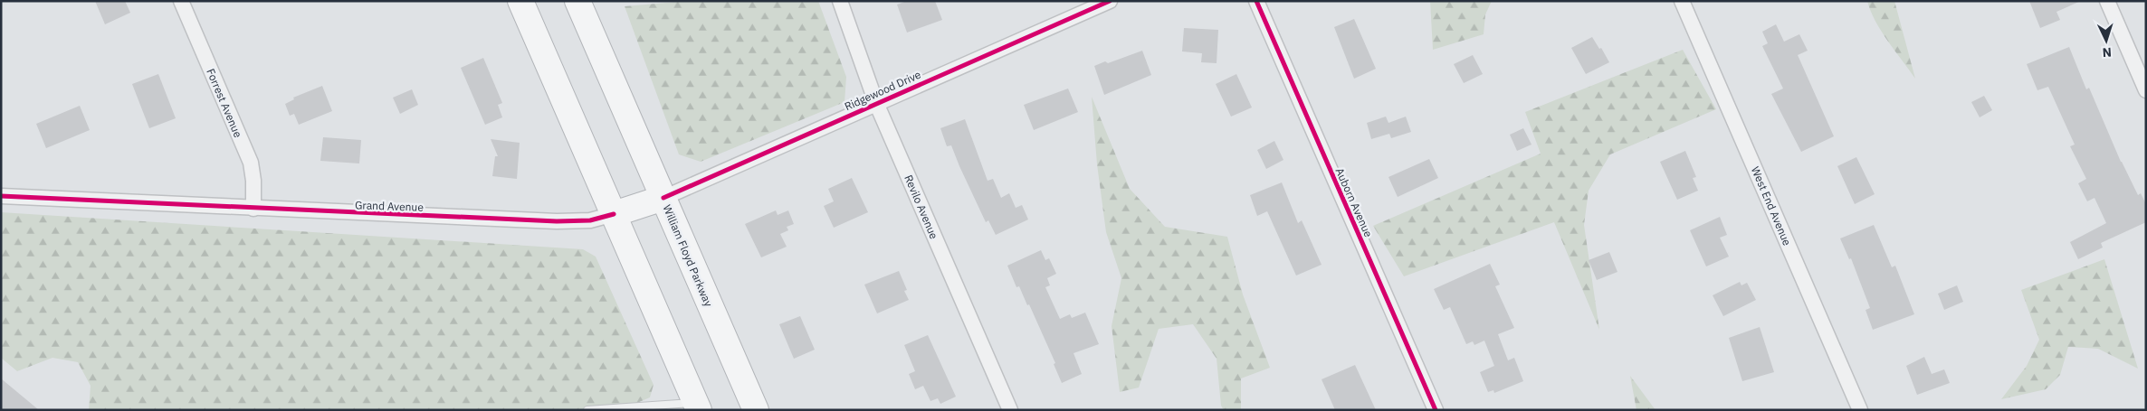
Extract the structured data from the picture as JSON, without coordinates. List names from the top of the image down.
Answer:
{
  "streets": {
    "highway": ["William Floyd Parkway"],
    "street": [
      "Ridgewood Drive",
      "Forrest Avenue",
      "Auborn Avenue",
      "Grand Avenue",
      "West End Avenue",
      "Revilo Avenue"
    ]
  },
  "crossings": [
    ["Ridgewood Drive", "Revilo Avenue"],
    ["Ridgewood Drive", "William Floyd Parkway"],
    ["Forrest Avenue", "Grand Avenue"]
  ],
  "north": "bottom"
}
